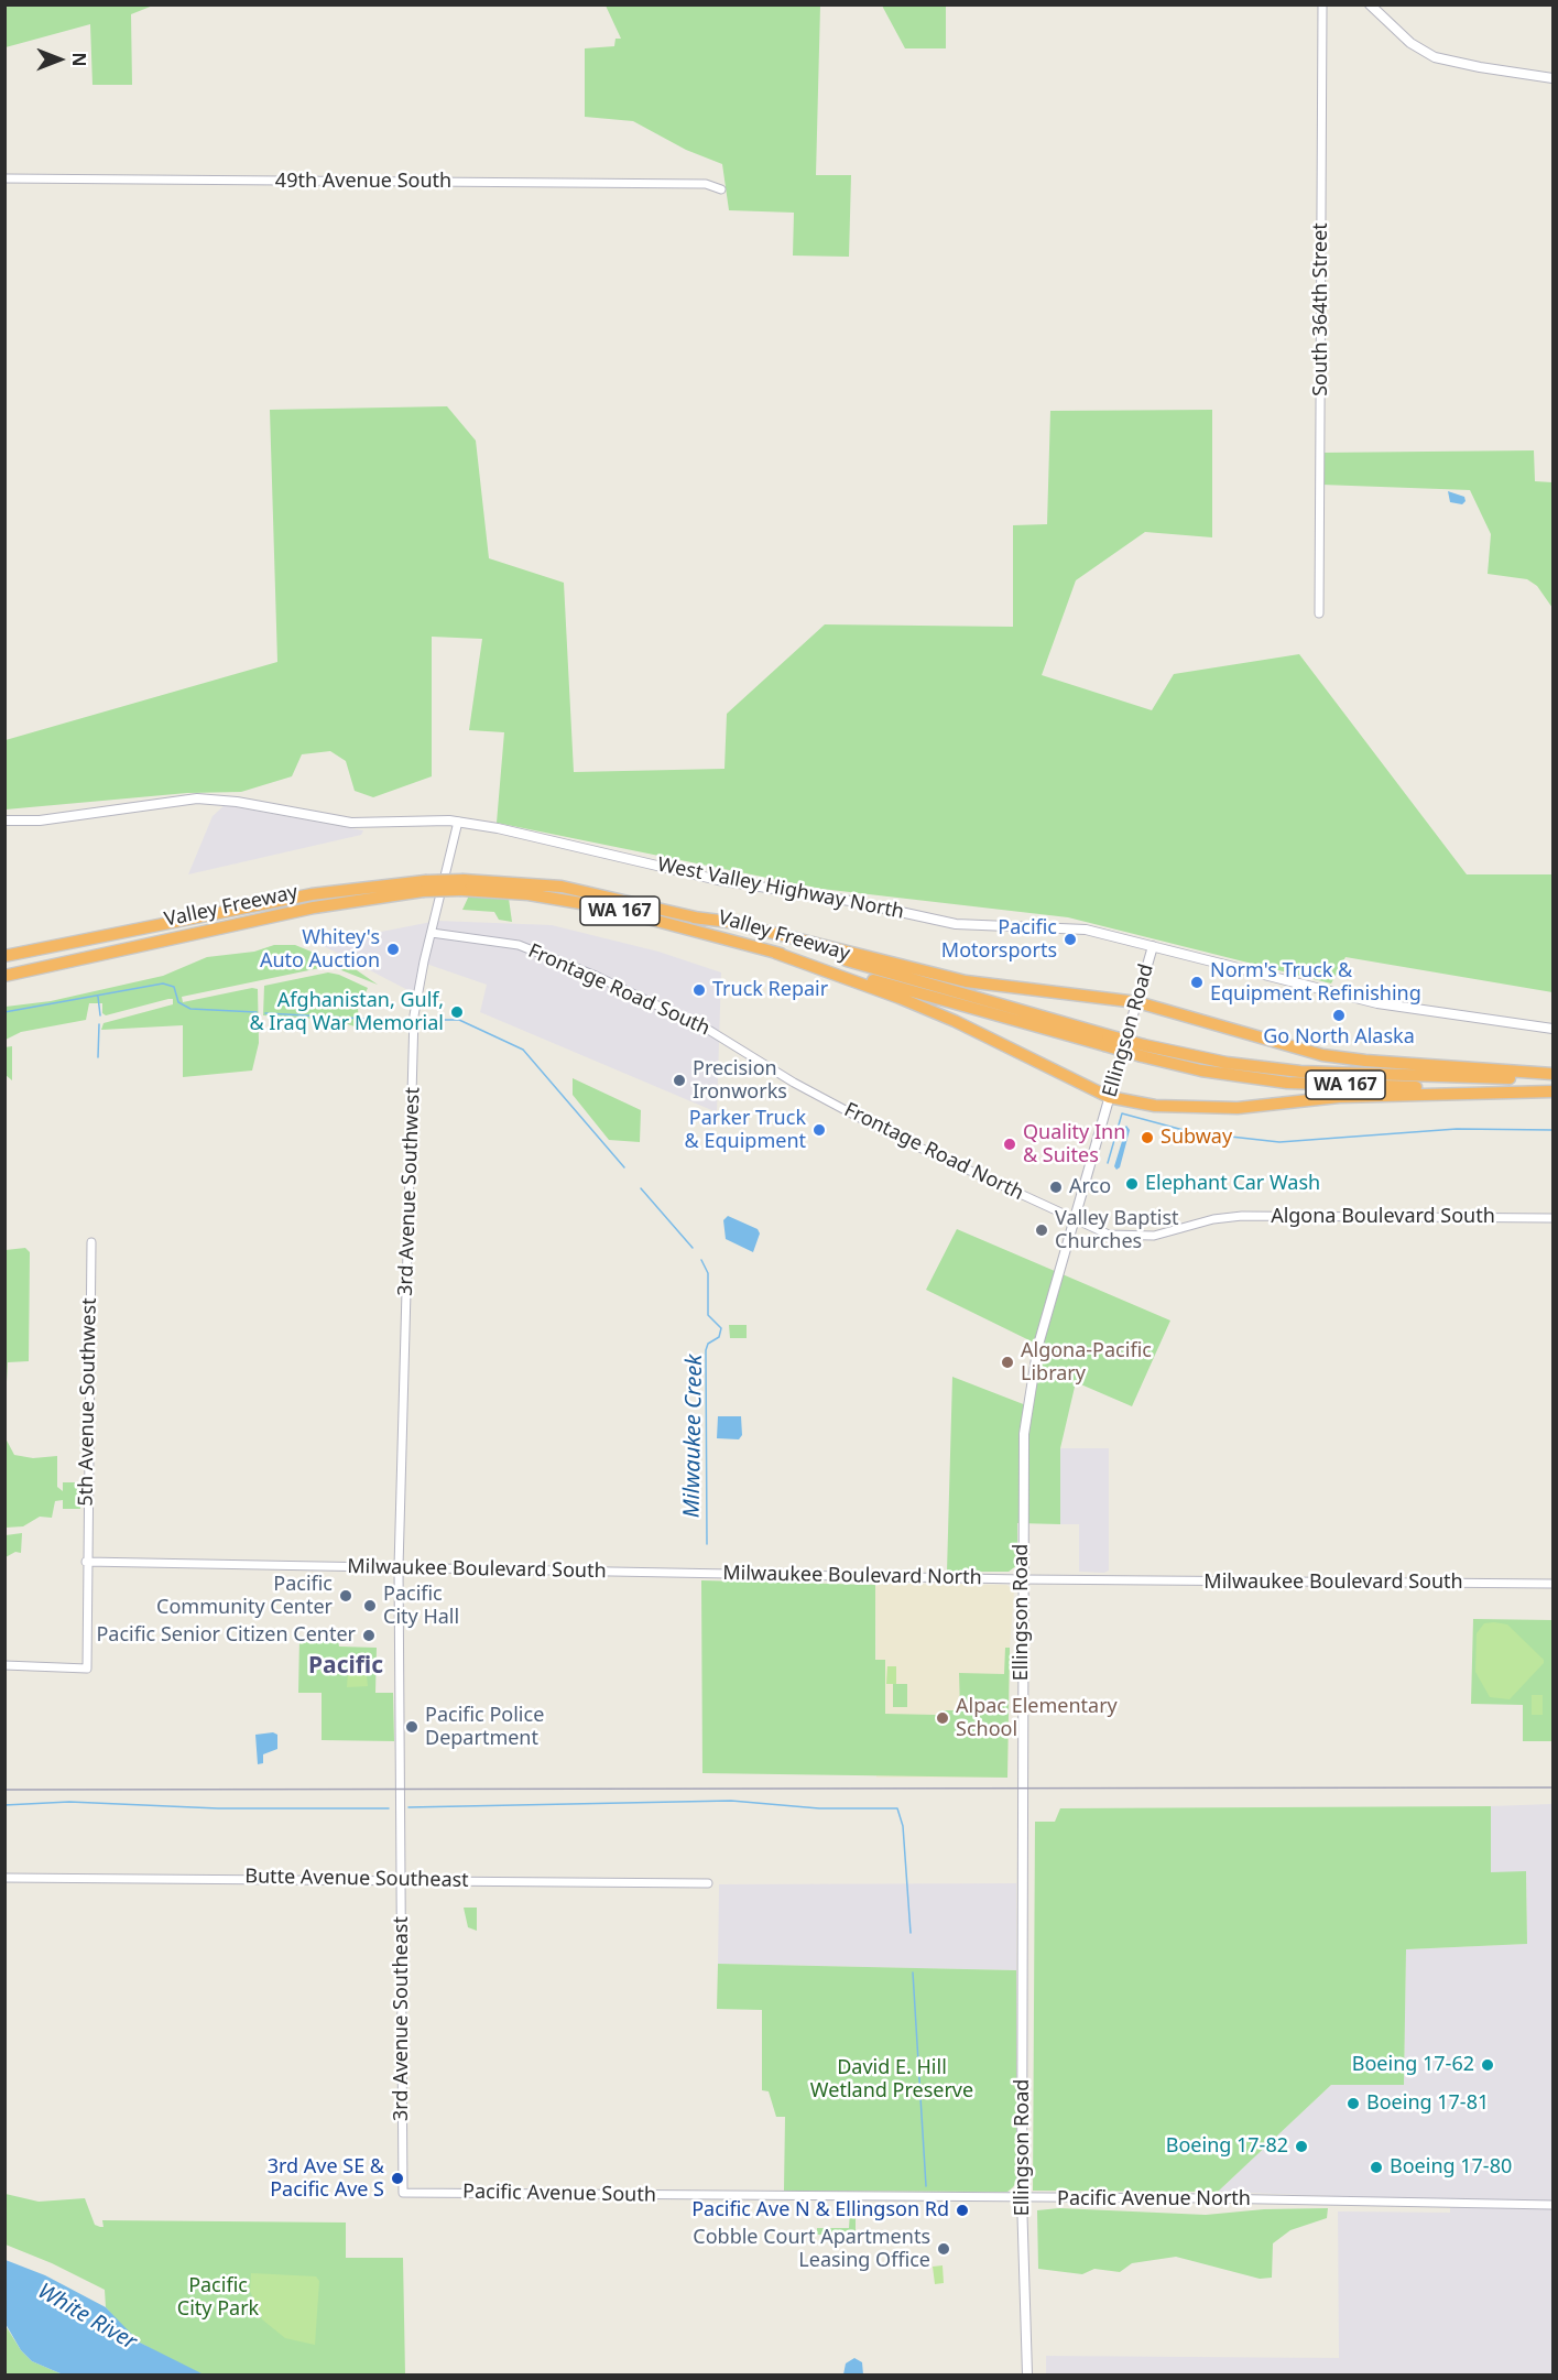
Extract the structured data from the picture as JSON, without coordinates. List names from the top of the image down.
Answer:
{
  "streets": {
    "highway": ["Valley Freeway", "WA 167"],
    "main road": ["West Valley Highway North", "Ellingson Road"],
    "street": [
      "49th Avenue South",
      "South 364th Street",
      "Frontage Road South",
      "Frontage Road North",
      "3rd Avenue Southwest",
      "Algona Boulevard South",
      "5th Avenue Southwest",
      "Milwaukee Boulevard South",
      "Milwaukee Boulevard North",
      "Butte Avenue Southeast",
      "3rd Avenue Southeast",
      "Pacific Avenue South",
      "Pacific Avenue North"
    ]
  },
  "crossings": [
    ["West Valley Highway North", "Ellingson Road"],
    ["West Valley Highway North", "3rd Avenue Southwest"],
    ["Frontage Road South", "Frontage Road North"],
    ["Frontage Road South", "3rd Avenue Southwest"],
    ["Ellingson Road", "Frontage Road North"],
    ["Ellingson Road", "Milwaukee Boulevard North"],
    ["Ellingson Road", "Pacific Avenue North"],
    ["Frontage Road North", "Algona Boulevard South"],
    ["3rd Avenue Southwest", "Milwaukee Boulevard South"],
    ["3rd Avenue Southwest", "3rd Avenue Southeast"],
    ["5th Avenue Southwest", "Milwaukee Boulevard South"],
    ["Milwaukee Boulevard South", "Milwaukee Boulevard North"],
    ["Milwaukee Boulevard South", "3rd Avenue Southeast"],
    ["Butte Avenue Southeast", "3rd Avenue Southeast"],
    ["3rd Avenue Southeast", "Pacific Avenue South"],
    ["Pacific Avenue South", "Pacific Avenue North"]
  ],
  "districts": ["Pacific"],
  "water": ["Milwaukee Creek", "White River"],
  "parks": ["David E. Hill Wetland Preserve", "Pacific City Park"],
  "places": [
    "Pacific Motorsports",
    "Whitey's Auto Auction",
    "Norm's Truck & Equipment Refinishing",
    "Truck Repair",
    "Afghanistan, Gulf, & Iraq War Memorial",
    "Go North Alaska",
    "Precision Ironworks",
    "Parker Truck & Equipment",
    "Subway",
    "Quality Inn & Suites",
    "Elephant Car Wash",
    "Arco",
    "Valley Baptist Churches",
    "Algona-Pacific Library",
    "Pacific Community Center",
    "Pacific City Hall",
    "Pacific Senior Citizen Center",
    "Alpac Elementary School",
    "Pacific Police Department",
    "Boeing 17-62",
    "Boeing 17-81",
    "Boeing 17-82",
    "Boeing 17-80",
    "3rd Ave SE & Pacific Ave S",
    "Pacific Ave N & Ellingson Rd",
    "Cobble Court Apartments Leasing Office"
  ],
  "north": "right"
}
